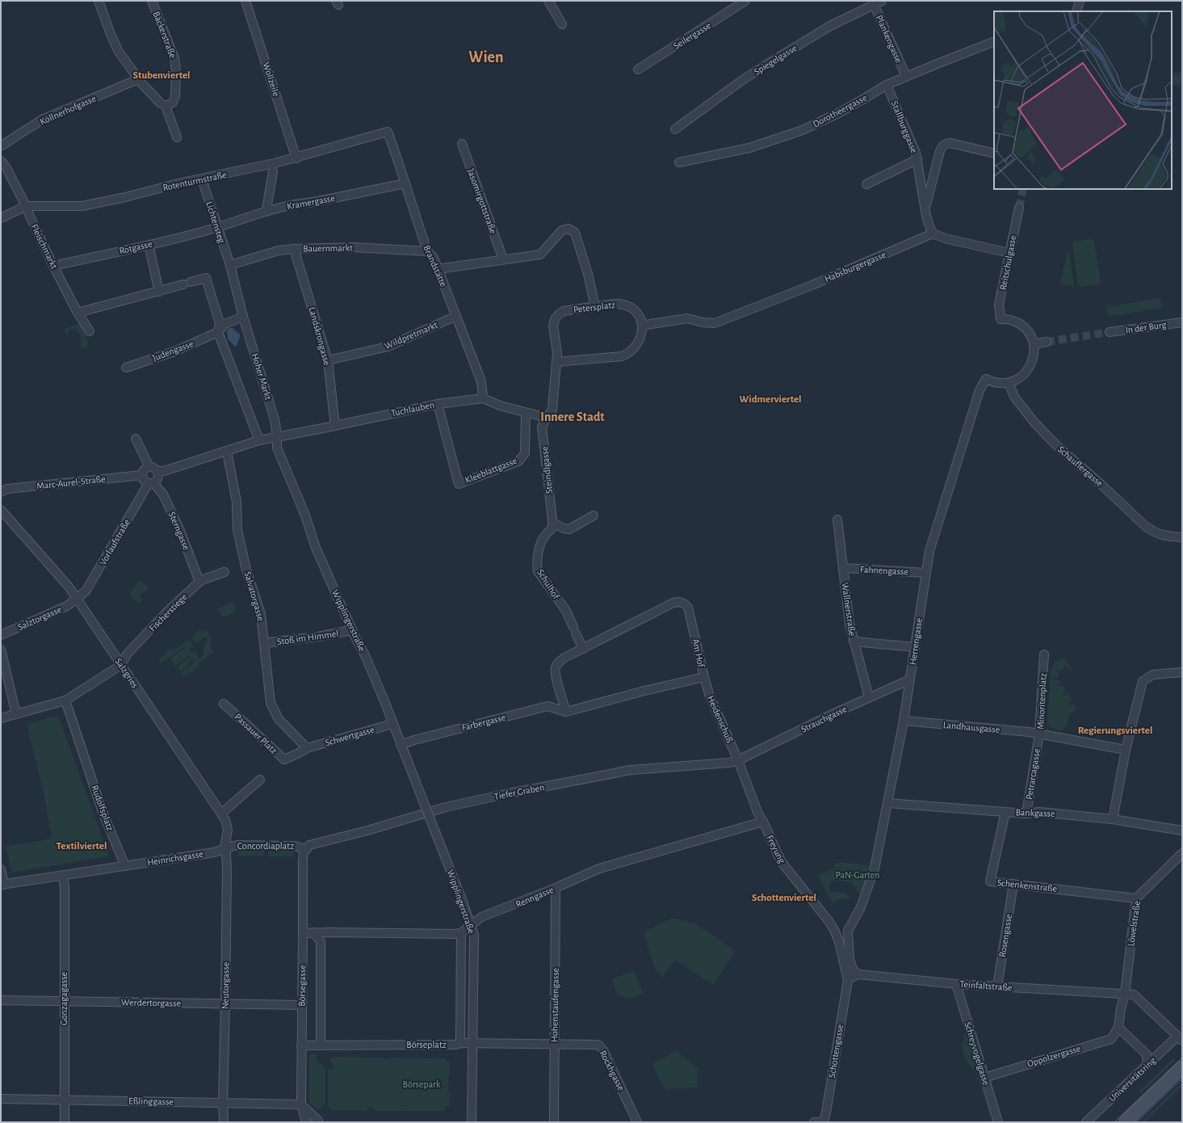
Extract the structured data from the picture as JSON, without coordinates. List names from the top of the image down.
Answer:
{
  "streets": {
    "street": [
      "Bäckerstraße",
      "Seilergasse",
      "Plankengasse",
      "Spiegelgasse",
      "Wollzeile",
      "Köllnerhofgasse",
      "Dorotheergasse",
      "Stallburggasse",
      "Rotenturmstraße",
      "Jasomirgottstraße",
      "Kramergasse",
      "Lichtensteg",
      "Fleischmarkt",
      "Rotgasse",
      "Bauernmarkt",
      "Reitschulgasse",
      "Brandstätte",
      "Habsburgergasse",
      "Petersplatz",
      "In der Burg",
      "Wildpretmarkt",
      "Landskrongasse",
      "Judengasse",
      "Hoher Markt",
      "Tuchlauben",
      "Schauflergasse",
      "Kleeblattgasse",
      "Steindlgasse",
      "Marc-Aurel-Straße",
      "Sterngasse",
      "Vorlaufstraße",
      "Fahnengasse",
      "Schulhof",
      "Salvatorgasse",
      "Wallnerstraße",
      "Fischerstiege",
      "Salztorgasse",
      "Wipplingerstraße",
      "Stoß im Himmel",
      "Herrengasse",
      "Am Hof",
      "Salzgries",
      "Minoritenplatz",
      "Heidenschuß",
      "Strauchgasse",
      "Färbergasse",
      "Landhausgasse",
      "Passauer Platz",
      "Schwertgasse",
      "Petrarcagasse",
      "Tiefer Graben",
      "Rudolfsplatz",
      "Bankgasse",
      "Concordiaplatz",
      "Freyung",
      "Heinrichsgasse",
      "Schenkenstraße",
      "Renngasse",
      "Löwelstraße",
      "Rosengasse",
      "Neutorgasse",
      "Börsegasse",
      "Teinfaltstraße",
      "Gonzagagasse",
      "Werdertorgasse",
      "Hohenstaufengasse",
      "Börseplatz",
      "Schottengasse",
      "Schreyvogelgasse",
      "Oppolzergasse",
      "Rockhgasse",
      "Universitätsring",
      "Eßlinggasse"
    ]
  },
  "crossings": [
    ["Plankengasse", "Spiegelgasse"],
    ["Plankengasse", "Dorotheergasse"],
    ["Wollzeile", "Rotenturmstraße"],
    ["Dorotheergasse", "Stallburggasse"],
    ["Stallburggasse", "Habsburgergasse"],
    ["Rotenturmstraße", "Lichtensteg"],
    ["Rotenturmstraße", "Fleischmarkt"],
    ["Rotenturmstraße", "Brandstätte"],
    ["Kramergasse", "Lichtensteg"],
    ["Kramergasse", "Rotgasse"],
    ["Kramergasse", "Brandstätte"],
    ["Lichtensteg", "Rotgasse"],
    ["Lichtensteg", "Bauernmarkt"],
    ["Lichtensteg", "Hoher Markt"],
    ["Fleischmarkt", "Rotgasse"],
    ["Bauernmarkt", "Brandstätte"],
    ["Bauernmarkt", "Landskrongasse"],
    ["Bauernmarkt", "Hoher Markt"],
    ["Brandstätte", "Wildpretmarkt"],
    ["Brandstätte", "Tuchlauben"],
    ["Habsburgergasse", "Petersplatz"],
    ["Petersplatz", "Steindlgasse"],
    ["Wildpretmarkt", "Landskrongasse"],
    ["Landskrongasse", "Tuchlauben"],
    ["Hoher Markt", "Tuchlauben"],
    ["Hoher Markt", "Wipplingerstraße"],
    ["Tuchlauben", "Kleeblattgasse"],
    ["Tuchlauben", "Wipplingerstraße"],
    ["Schauflergasse", "Herrengasse"],
    ["Steindlgasse", "Schulhof"],
    ["Marc-Aurel-Straße", "Sterngasse"],
    ["Marc-Aurel-Straße", "Vorlaufstraße"],
    ["Sterngasse", "Vorlaufstraße"],
    ["Sterngasse", "Fischerstiege"],
    ["Vorlaufstraße", "Salztorgasse"],
    ["Vorlaufstraße", "Salzgries"],
    ["Fahnengasse", "Wallnerstraße"],
    ["Fahnengasse", "Herrengasse"],
    ["Schulhof", "Am Hof"],
    ["Salvatorgasse", "Stoß im Himmel"],
    ["Salvatorgasse", "Passauer Platz"],
    ["Salvatorgasse", "Schwertgasse"],
    ["Wallnerstraße", "Strauchgasse"],
    ["Fischerstiege", "Salzgries"],
    ["Salztorgasse", "Salzgries"],
    ["Wipplingerstraße", "Stoß im Himmel"],
    ["Wipplingerstraße", "Färbergasse"],
    ["Wipplingerstraße", "Schwertgasse"],
    ["Wipplingerstraße", "Renngasse"],
    ["Wipplingerstraße", "Börseplatz"],
    ["Wipplingerstraße", "Rockhgasse"],
    ["Herrengasse", "Strauchgasse"],
    ["Herrengasse", "Landhausgasse"],
    ["Herrengasse", "Bankgasse"],
    ["Am Hof", "Heidenschuß"],
    ["Am Hof", "Färbergasse"],
    ["Salzgries", "Concordiaplatz"],
    ["Salzgries", "Heinrichsgasse"],
    ["Salzgries", "Neutorgasse"],
    ["Minoritenplatz", "Landhausgasse"],
    ["Minoritenplatz", "Petrarcagasse"],
    ["Heidenschuß", "Strauchgasse"],
    ["Heidenschuß", "Tiefer Graben"],
    ["Heidenschuß", "Freyung"],
    ["Strauchgasse", "Tiefer Graben"],
    ["Strauchgasse", "Freyung"],
    ["Landhausgasse", "Petrarcagasse"],
    ["Passauer Platz", "Schwertgasse"],
    ["Petrarcagasse", "Bankgasse"],
    ["Tiefer Graben", "Concordiaplatz"],
    ["Tiefer Graben", "Freyung"],
    ["Tiefer Graben", "Börsegasse"],
    ["Rudolfsplatz", "Heinrichsgasse"],
    ["Bankgasse", "Schenkenstraße"],
    ["Concordiaplatz", "Heinrichsgasse"],
    ["Concordiaplatz", "Neutorgasse"],
    ["Concordiaplatz", "Börsegasse"],
    ["Freyung", "Renngasse"],
    ["Freyung", "Schottengasse"],
    ["Heinrichsgasse", "Neutorgasse"],
    ["Schenkenstraße", "Löwelstraße"],
    ["Schenkenstraße", "Rosengasse"],
    ["Renngasse", "Börsegasse"],
    ["Renngasse", "Hohenstaufengasse"],
    ["Löwelstraße", "Teinfaltstraße"],
    ["Löwelstraße", "Oppolzergasse"],
    ["Rosengasse", "Teinfaltstraße"],
    ["Neutorgasse", "Werdertorgasse"],
    ["Neutorgasse", "Eßlinggasse"],
    ["Börsegasse", "Werdertorgasse"],
    ["Börsegasse", "Börseplatz"],
    ["Börsegasse", "Eßlinggasse"],
    ["Teinfaltstraße", "Schreyvogelgasse"],
    ["Gonzagagasse", "Werdertorgasse"],
    ["Gonzagagasse", "Eßlinggasse"],
    ["Hohenstaufengasse", "Rockhgasse"],
    ["Börseplatz", "Rockhgasse"],
    ["Schreyvogelgasse", "Oppolzergasse"]
  ],
  "districts": [
    "Wien",
    "Stubenviertel",
    "Widmerviertel",
    "Innere Stadt",
    "Regierungsviertel",
    "Textilviertel",
    "Schottenviertel"
  ],
  "parks": ["PaN-Garten", "Börsepark"]
}
